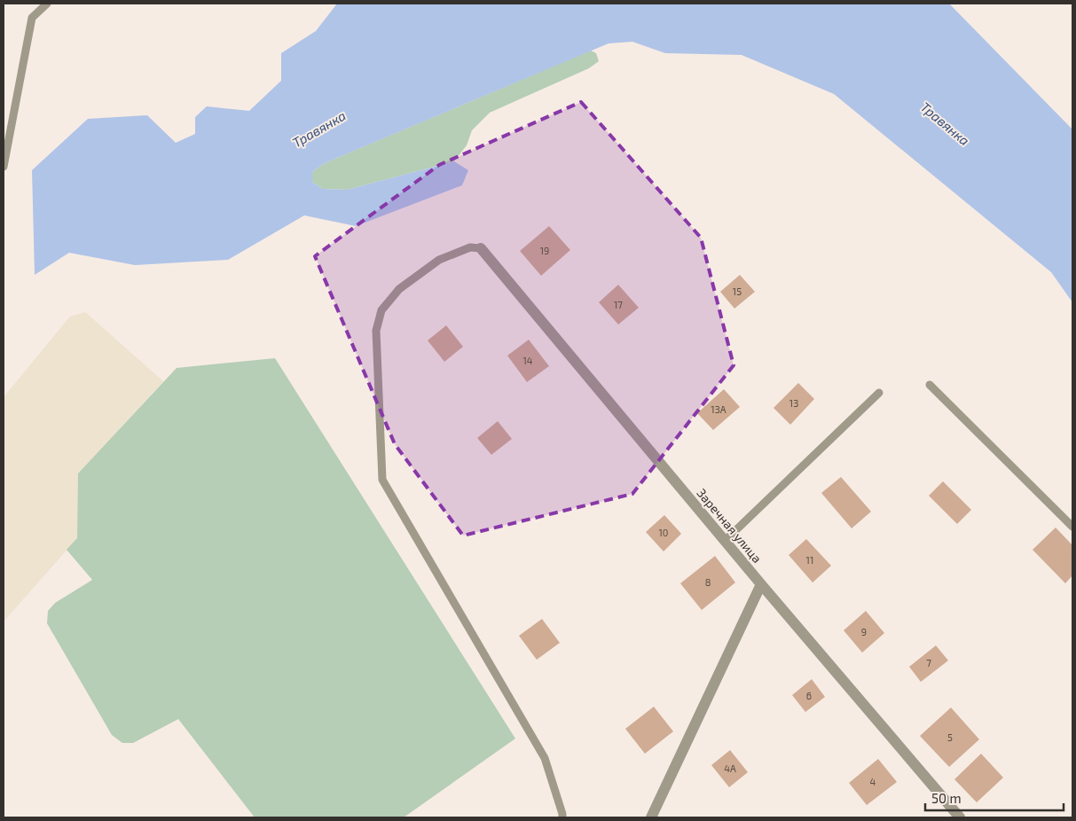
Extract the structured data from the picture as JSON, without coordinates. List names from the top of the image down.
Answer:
{
  "streets": {
    "street": ["Заречная улица"]
  },
  "water": ["Травянка"],
  "house_numbers": [
    "19",
    "15",
    "17",
    "14",
    "13",
    "13А",
    "10",
    "11",
    "8",
    "9",
    "7",
    "6",
    "5",
    "4А",
    "4"
  ],
  "scale_bar": "50 m"
}
